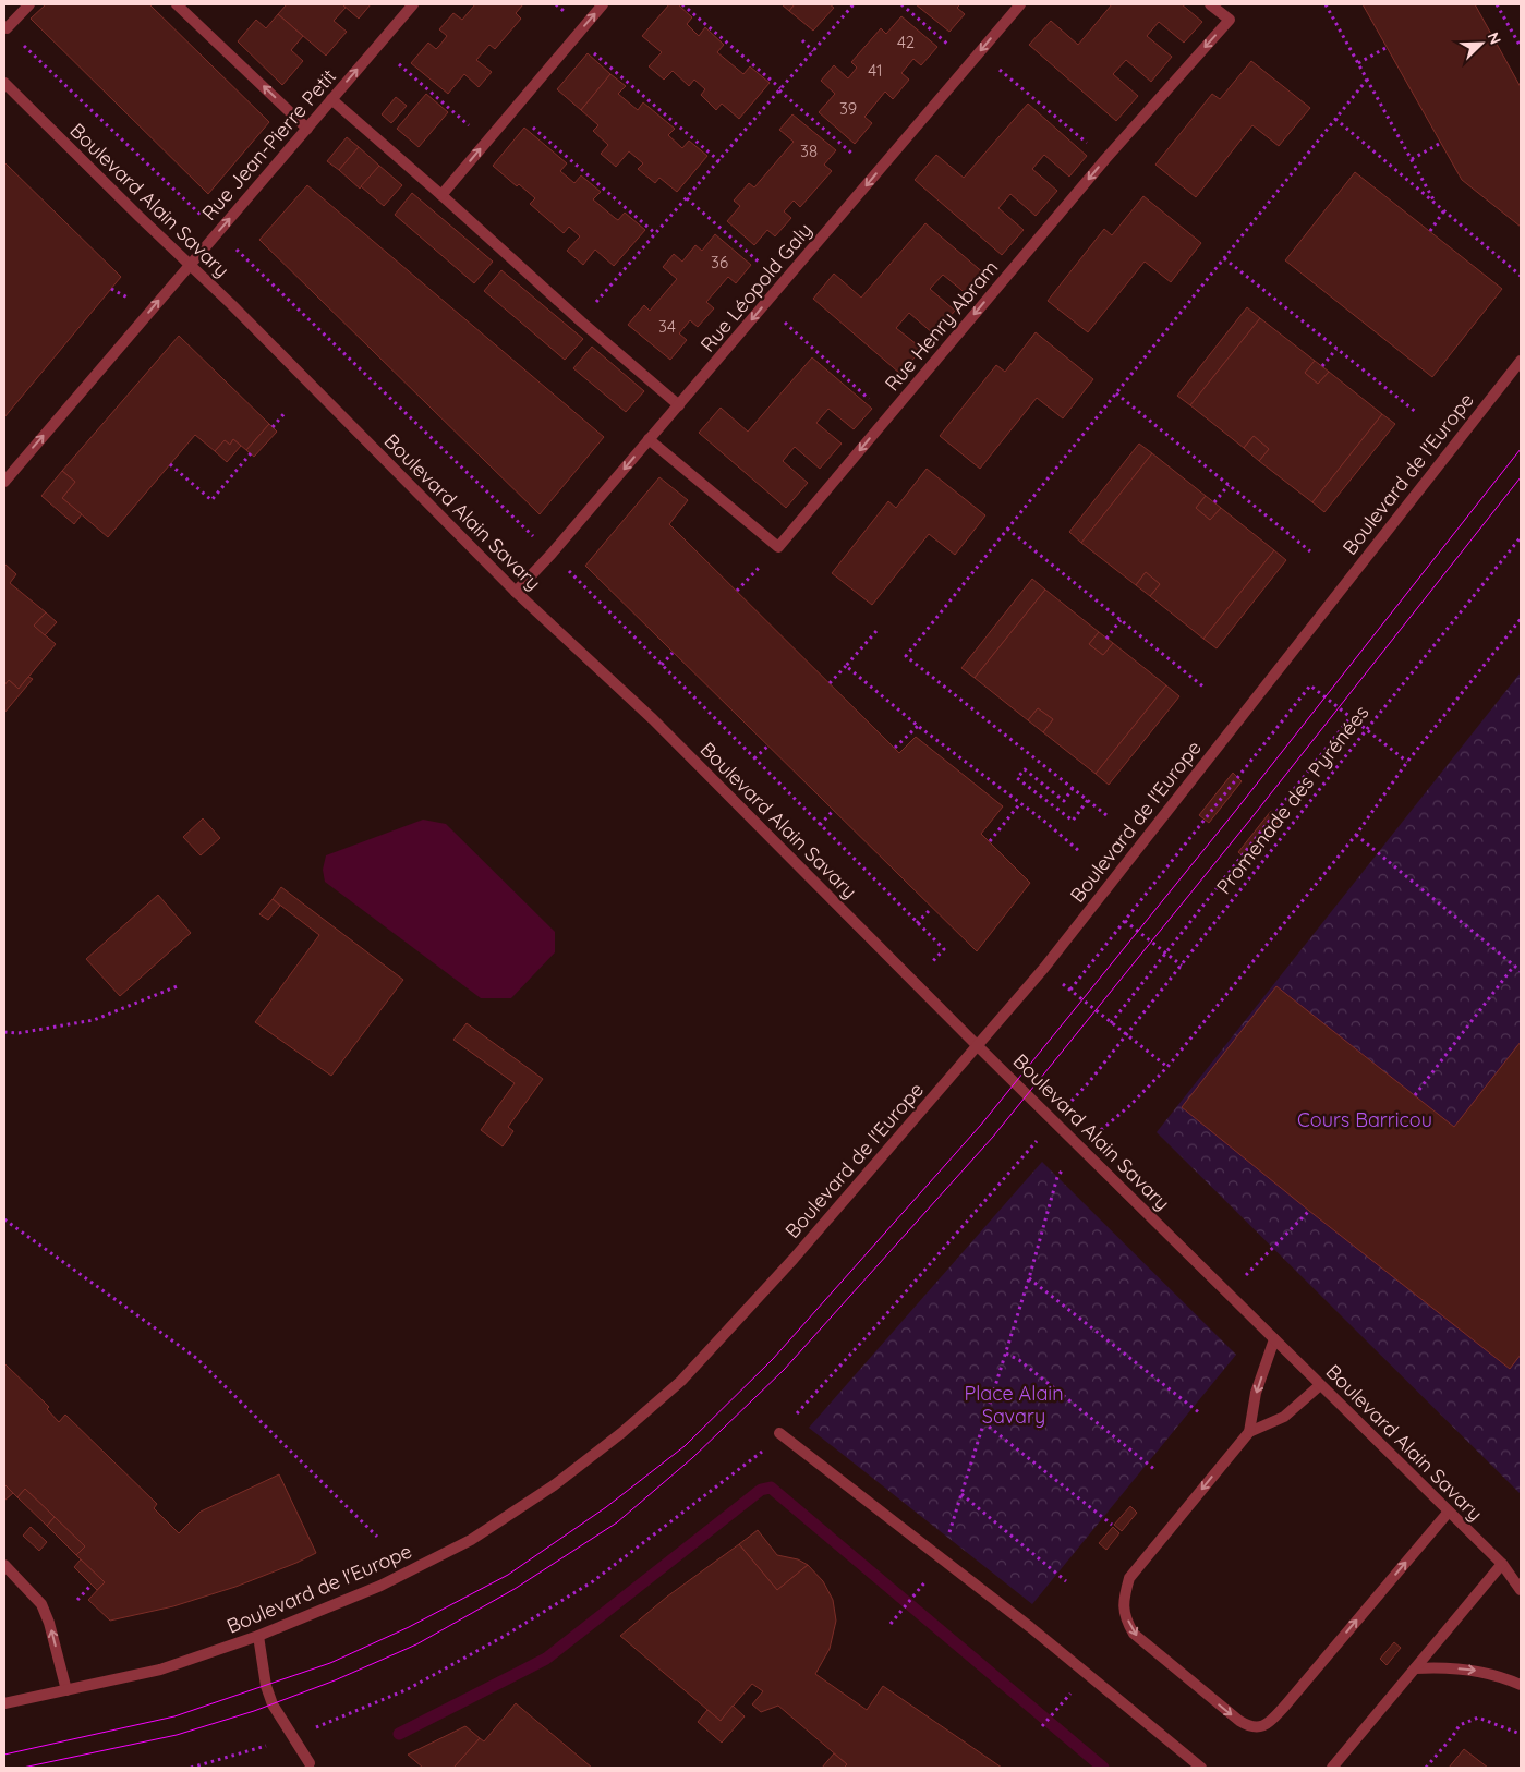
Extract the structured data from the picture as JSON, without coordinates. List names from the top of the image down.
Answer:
{
  "streets": {
    "street": [
      "Rue Jean-Pierre Petit",
      "Boulevard Alain Savary",
      "Rue Léopold Galy",
      "Rue Henry Abram",
      "Boulevard de l'Europe"
    ],
    "path": ["Promenade des Pyrénées"]
  },
  "crossings": [
    ["Rue Jean-Pierre Petit", "Boulevard Alain Savary"],
    ["Boulevard Alain Savary", "Rue Léopold Galy"],
    ["Boulevard Alain Savary", "Boulevard de l'Europe"]
  ],
  "one_way": ["Rue Jean-Pierre Petit", "Rue Léopold Galy", "Rue Henry Abram"],
  "parks": ["Cours Barricou", "Place Alain Savary"],
  "house_numbers": [
    "42",
    "41",
    "39",
    "38",
    "36",
    "34"
  ],
  "north": "top right"
}
